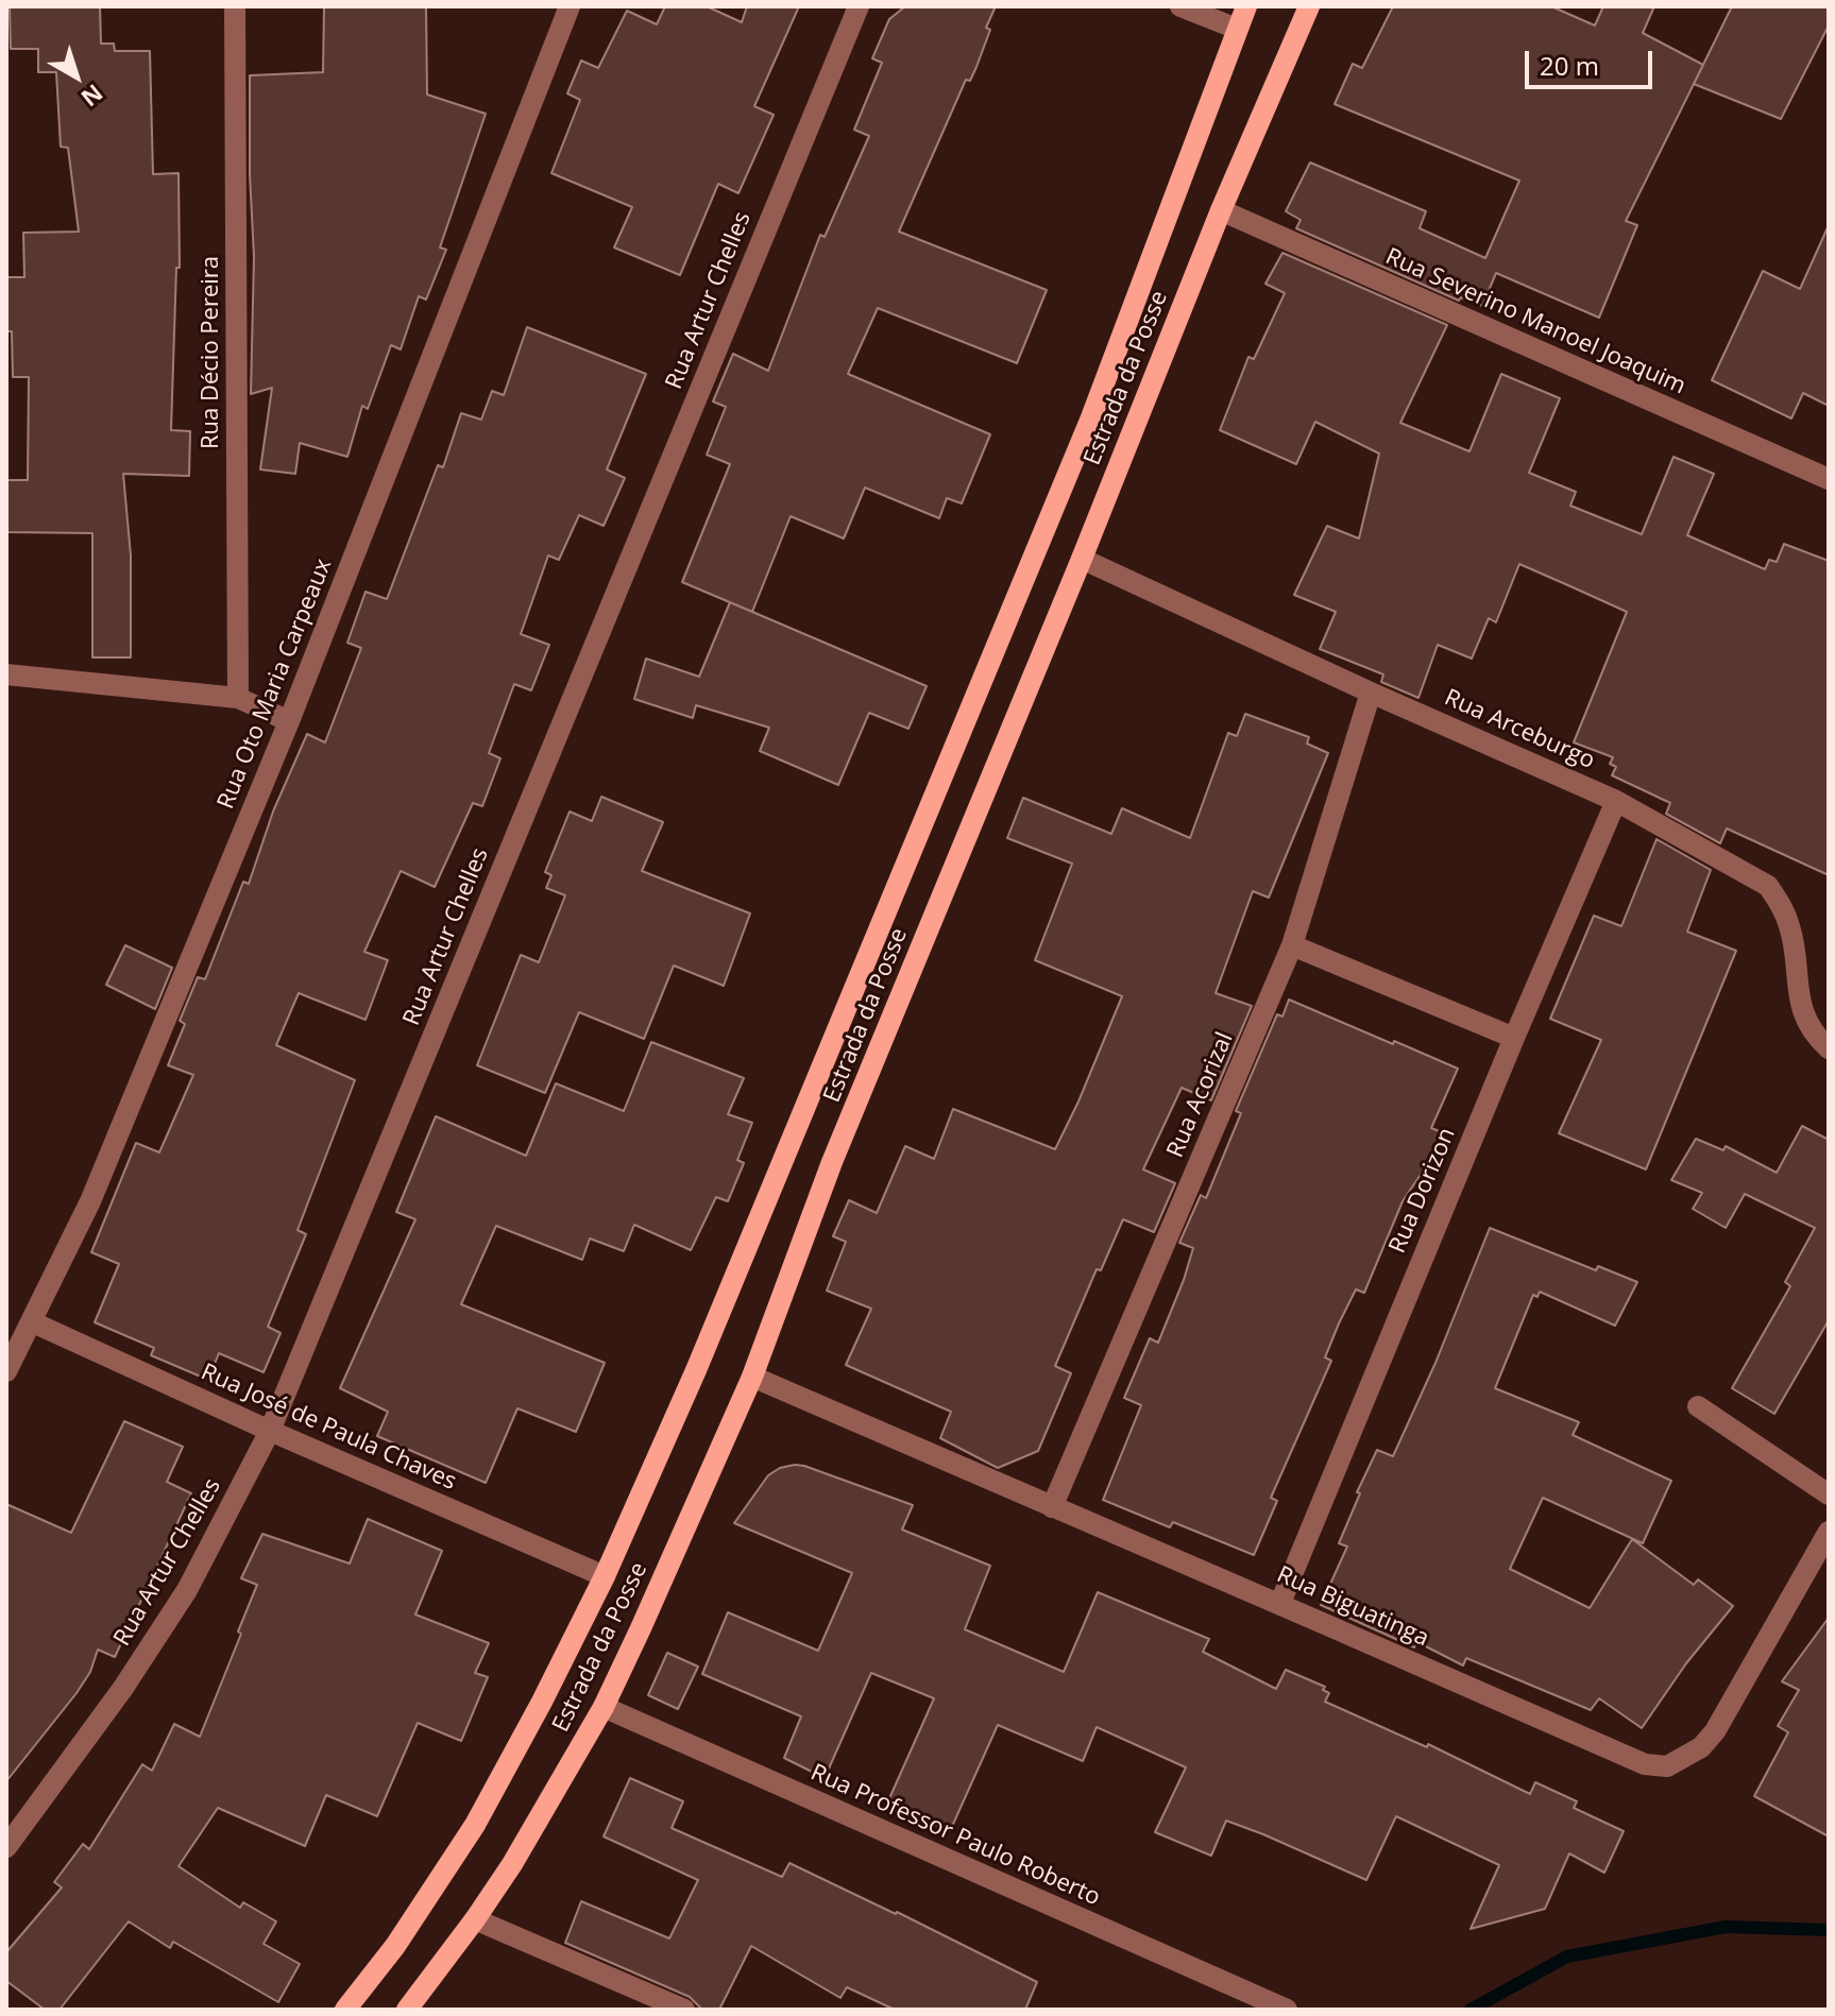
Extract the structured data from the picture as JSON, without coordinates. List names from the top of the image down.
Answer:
{
  "streets": {
    "main road": ["Estrada da Posse"],
    "street": [
      "Rua Artur Chelles",
      "Rua Severino Manoel Joaquim",
      "Rua Décio Pereira",
      "Rua Oto Maria Carpeaux",
      "Rua Arceburgo",
      "Rua Acorizal",
      "Rua Dorizon",
      "Rua José de Paula Chaves",
      "Rua Biguatinga",
      "Rua Professor Paulo Roberto"
    ]
  },
  "crossings": [
    ["Rua Artur Chelles", "Rua José de Paula Chaves"],
    ["Rua Severino Manoel Joaquim", "Estrada da Posse"],
    ["Estrada da Posse", "Rua Arceburgo"],
    ["Estrada da Posse", "Rua José de Paula Chaves"],
    ["Estrada da Posse", "Rua Biguatinga"],
    ["Estrada da Posse", "Rua Professor Paulo Roberto"],
    ["Rua Oto Maria Carpeaux", "Rua José de Paula Chaves"],
    ["Rua Arceburgo", "Rua Acorizal"],
    ["Rua Arceburgo", "Rua Dorizon"],
    ["Rua Acorizal", "Rua Biguatinga"],
    ["Rua Dorizon", "Rua Biguatinga"]
  ],
  "scale_bar": "20 m",
  "north": "bottom right"
}
